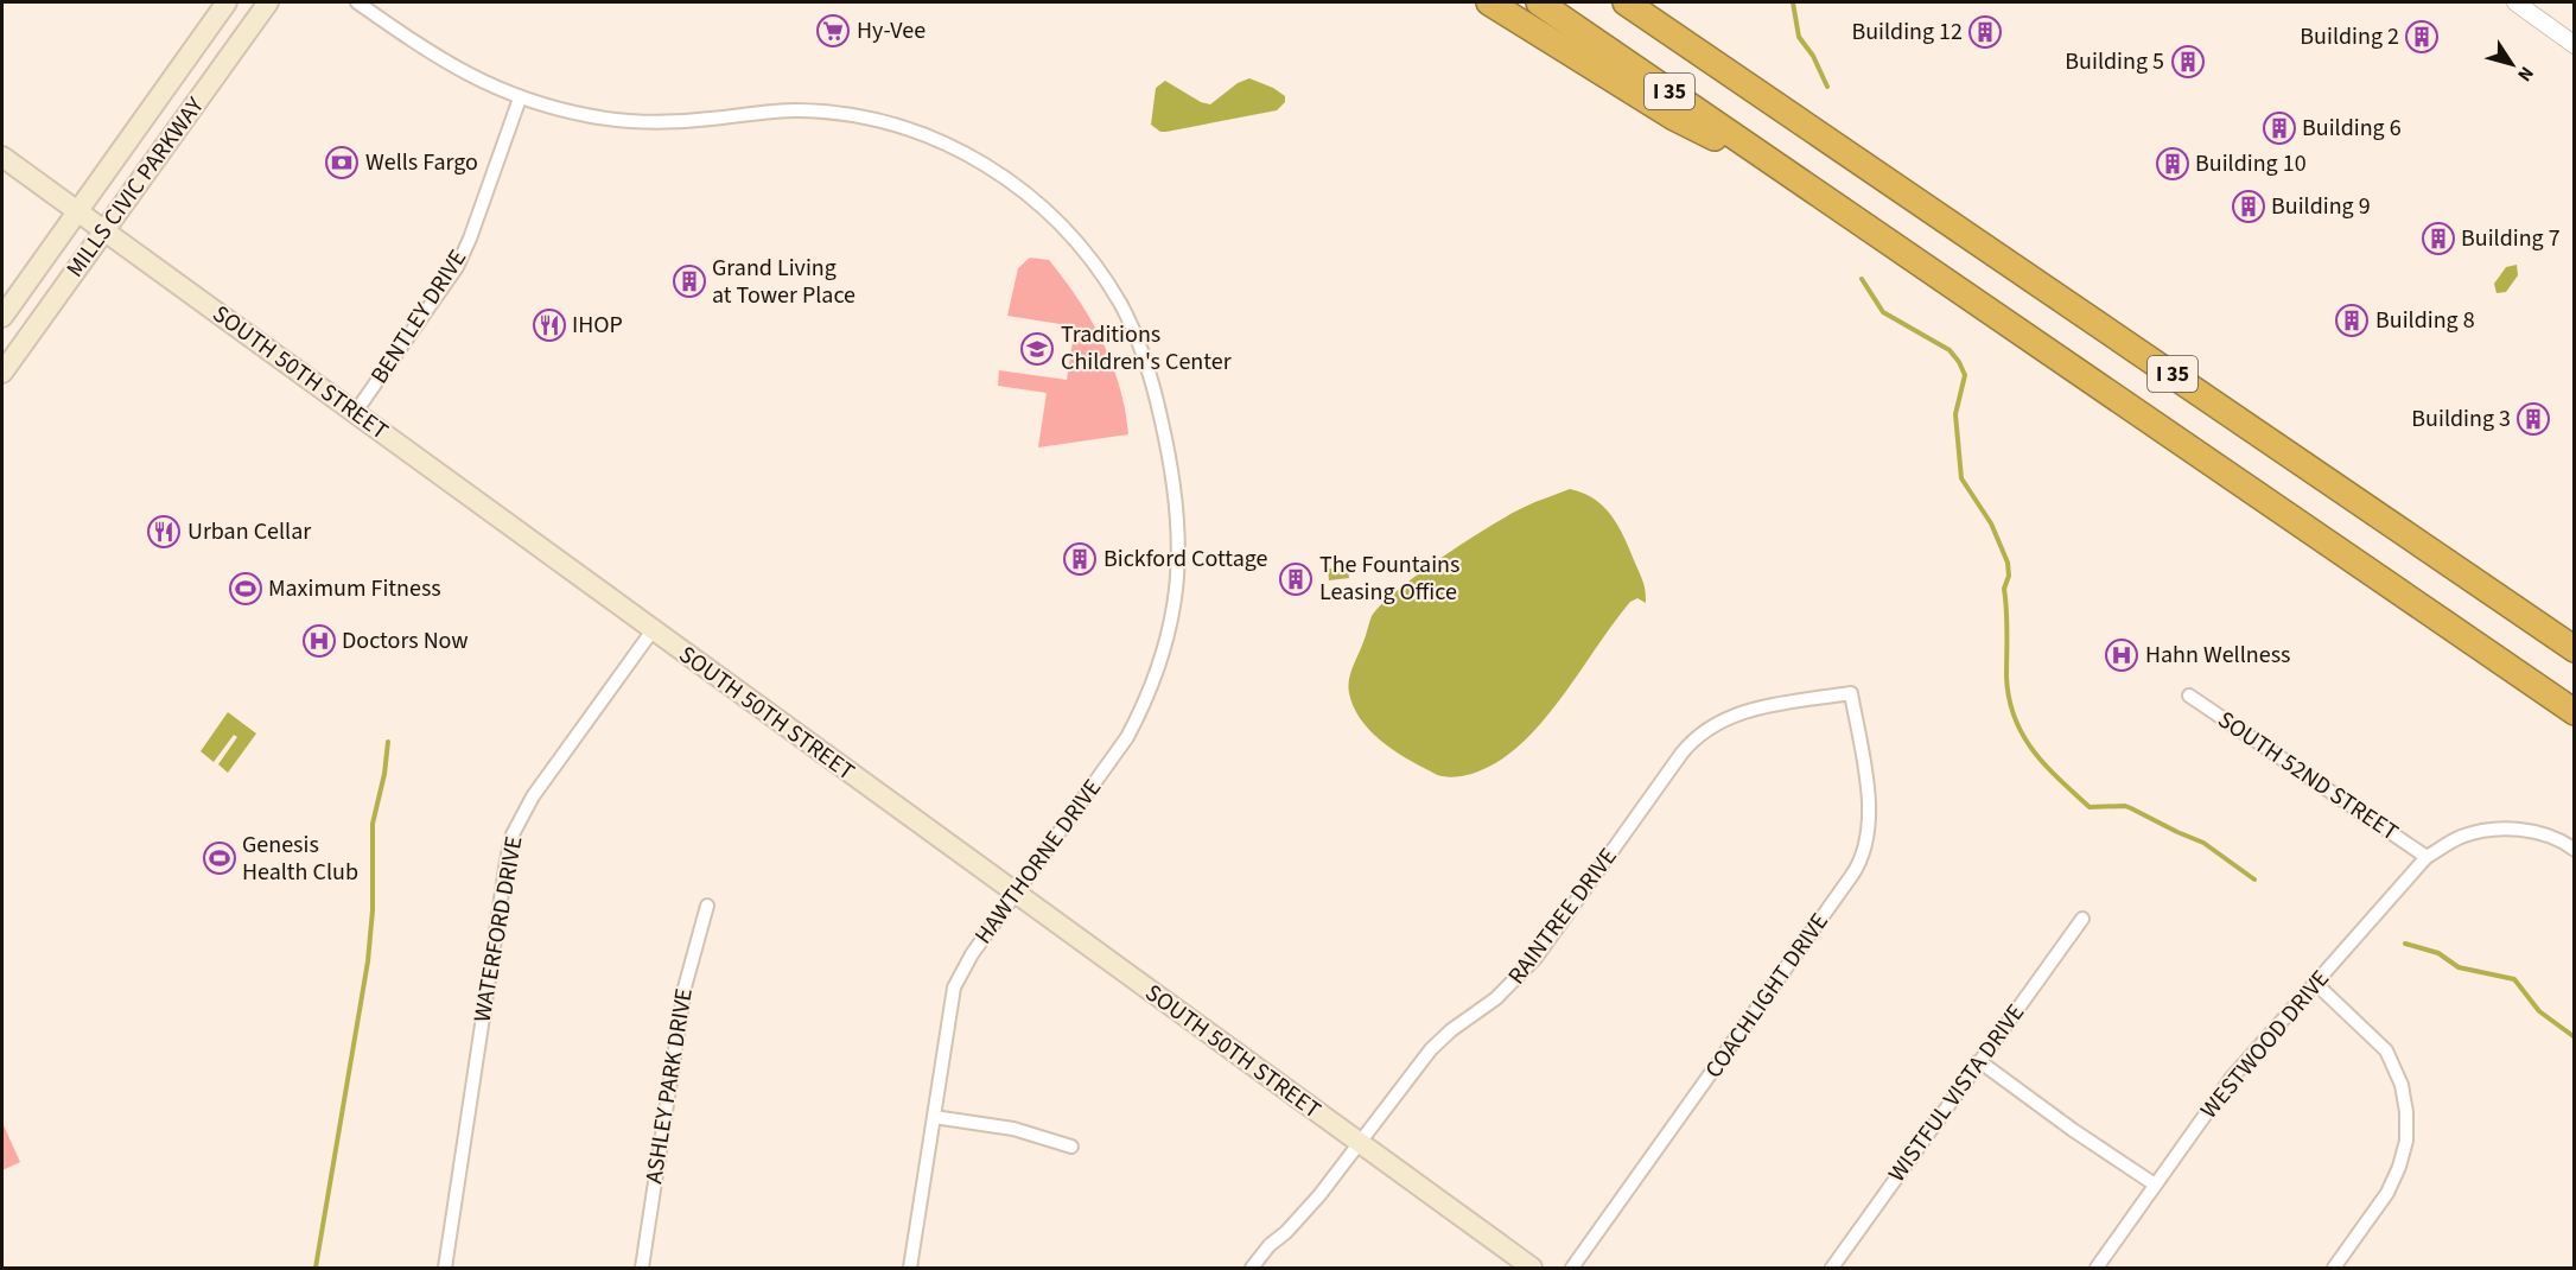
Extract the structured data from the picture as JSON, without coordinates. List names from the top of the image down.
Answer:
{
  "streets": {
    "highway": ["I 35"],
    "main road": ["MILLS CIVIC PARKWAY", "SOUTH 50TH STREET"],
    "street": [
      "BENTLEY DRIVE",
      "SOUTH 52ND STREET",
      "HAWTHORNE DRIVE",
      "RAINTREE DRIVE",
      "WATERFORD DRIVE",
      "COACHLIGHT DRIVE",
      "WESTWOOD DRIVE",
      "ASHLEY PARK DRIVE",
      "WISTFUL VISTA DRIVE"
    ]
  },
  "crossings": [
    ["MILLS CIVIC PARKWAY", "SOUTH 50TH STREET"],
    ["BENTLEY DRIVE", "SOUTH 50TH STREET"],
    ["BENTLEY DRIVE", "HAWTHORNE DRIVE"],
    ["SOUTH 50TH STREET", "HAWTHORNE DRIVE"],
    ["SOUTH 50TH STREET", "RAINTREE DRIVE"],
    ["SOUTH 50TH STREET", "WATERFORD DRIVE"],
    ["SOUTH 52ND STREET", "WESTWOOD DRIVE"],
    ["RAINTREE DRIVE", "COACHLIGHT DRIVE"]
  ],
  "places": {
    "supermarket": ["Hy-Vee"],
    "building": [
      "Building 12",
      "Building 2",
      "Building 5",
      "Building 6",
      "Building 10",
      "Building 9",
      "Building 7",
      "Grand Living at Tower Place",
      "Building 8",
      "Building 3",
      "Bickford Cottage",
      "The Fountains Leasing Office"
    ],
    "bank": ["Wells Fargo"],
    "restaurant": ["IHOP", "Urban Cellar"],
    "school or university": ["Traditions Children's Center"],
    "sports": ["Maximum Fitness", "Genesis Health Club"],
    "hospital": ["Doctors Now", "Hahn Wellness"]
  },
  "north": "bottom right"
}
